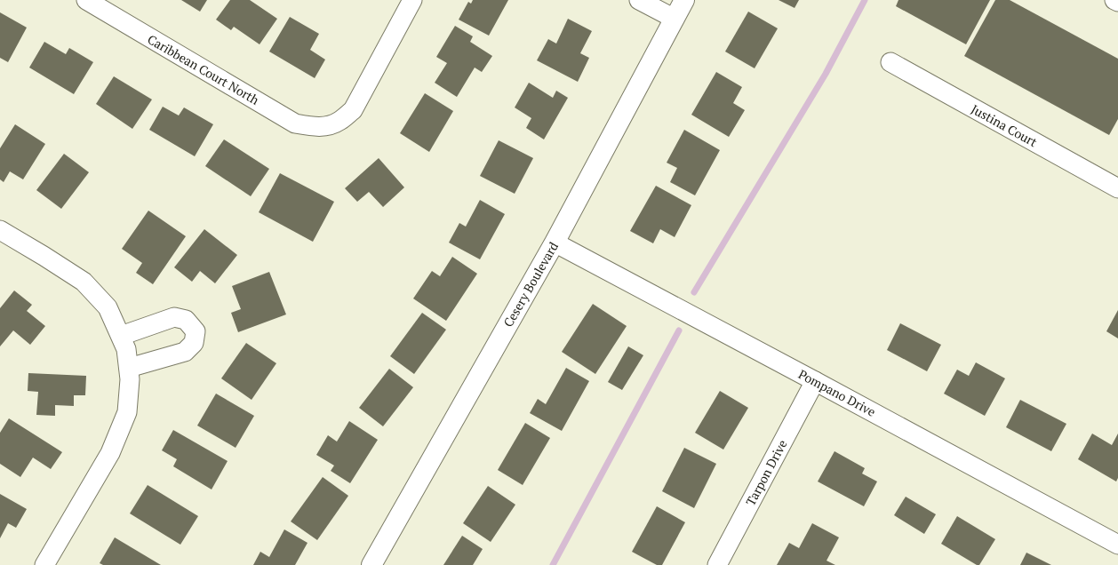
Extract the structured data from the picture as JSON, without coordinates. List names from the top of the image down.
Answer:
{
  "streets": {
    "main road": ["Cesery Boulevard"],
    "street": [
      "Caribbean Court North",
      "Justina Court",
      "Pompano Drive",
      "Tarpon Drive"
    ]
  },
  "crossings": [
    ["Cesery Boulevard", "Pompano Drive"],
    ["Pompano Drive", "Tarpon Drive"]
  ]
}
